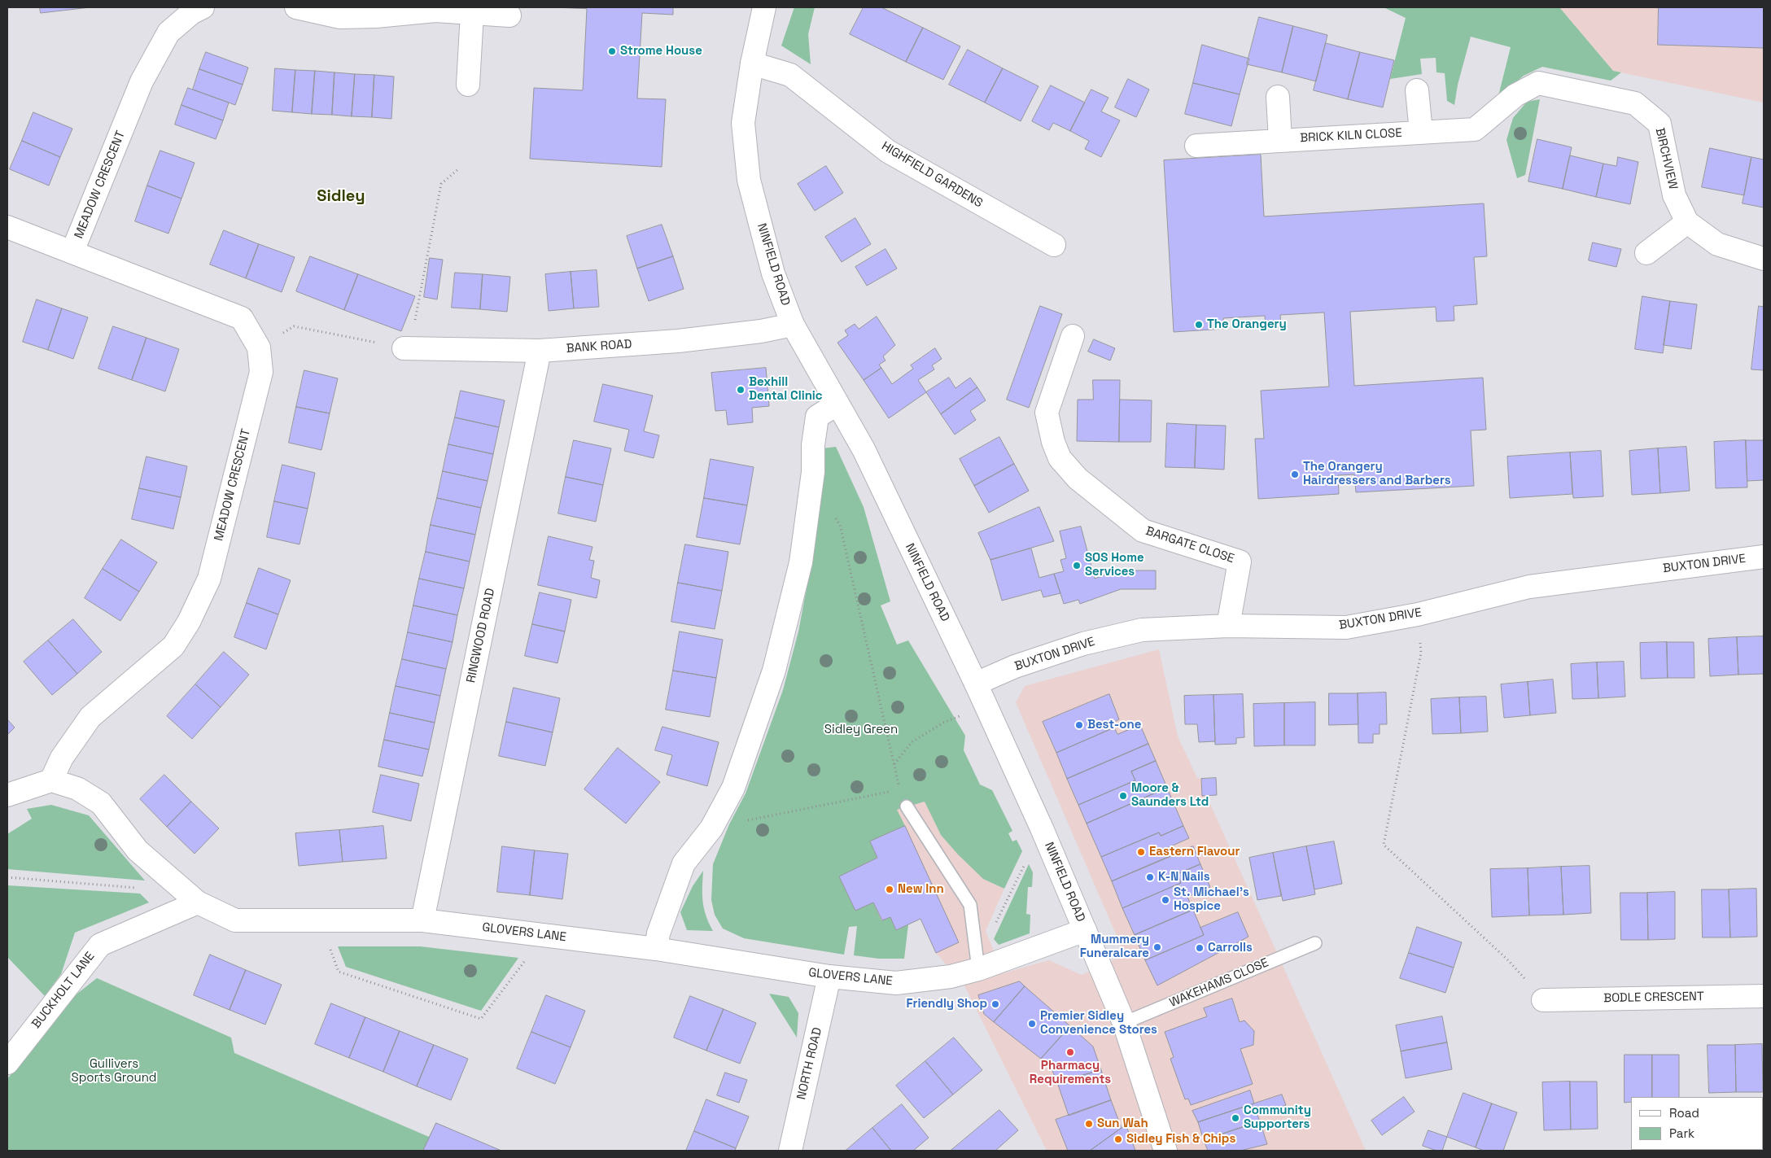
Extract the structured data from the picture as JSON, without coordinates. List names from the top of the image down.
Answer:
{
  "streets": {
    "street": [
      "BRICK KILN CLOSE",
      "BIRCHVIEW",
      "HIGHFIELD GARDENS",
      "MEADOW CRESCENT",
      "NINFIELD ROAD",
      "BANK ROAD",
      "BARGATE CLOSE",
      "BUXTON DRIVE",
      "RINGWOOD ROAD",
      "GLOVERS LANE",
      "BUCKHOLT LANE",
      "BODLE CRESCENT",
      "NORTH ROAD"
    ],
    "lane": ["WAKEHAMS CLOSE"]
  },
  "crossings": [
    ["BRICK KILN CLOSE", "BIRCHVIEW"],
    ["HIGHFIELD GARDENS", "NINFIELD ROAD"],
    ["MEADOW CRESCENT", "GLOVERS LANE"],
    ["NINFIELD ROAD", "BANK ROAD"],
    ["NINFIELD ROAD", "BUXTON DRIVE"],
    ["NINFIELD ROAD", "GLOVERS LANE"],
    ["NINFIELD ROAD", "WAKEHAMS CLOSE"],
    ["BANK ROAD", "RINGWOOD ROAD"],
    ["BARGATE CLOSE", "BUXTON DRIVE"],
    ["RINGWOOD ROAD", "GLOVERS LANE"],
    ["GLOVERS LANE", "BUCKHOLT LANE"],
    ["GLOVERS LANE", "NORTH ROAD"]
  ],
  "districts": ["Sidley"],
  "parks": ["Sidley Green", "Gullivers Sports Ground"],
  "places": [
    "Strome House",
    "The Orangery",
    "Bexhill Dental Clinic",
    "The Orangery Hairdressers and Barbers",
    "SOS Home Services",
    "Best-one",
    "Moore & Saunders Ltd",
    "Eastern Flavour",
    "K-N Nails",
    "New Inn",
    "St. Michael's Hospice",
    "Mummery Funeralcare",
    "Carrolls",
    "Friendly Shop",
    "Premier Sidley Convenience Stores",
    "Pharmacy Requirements",
    "Community Supporters",
    "Sun Wah",
    "Sidley Fish & Chips"
  ],
  "legend": ["Road", "Park"]
}
